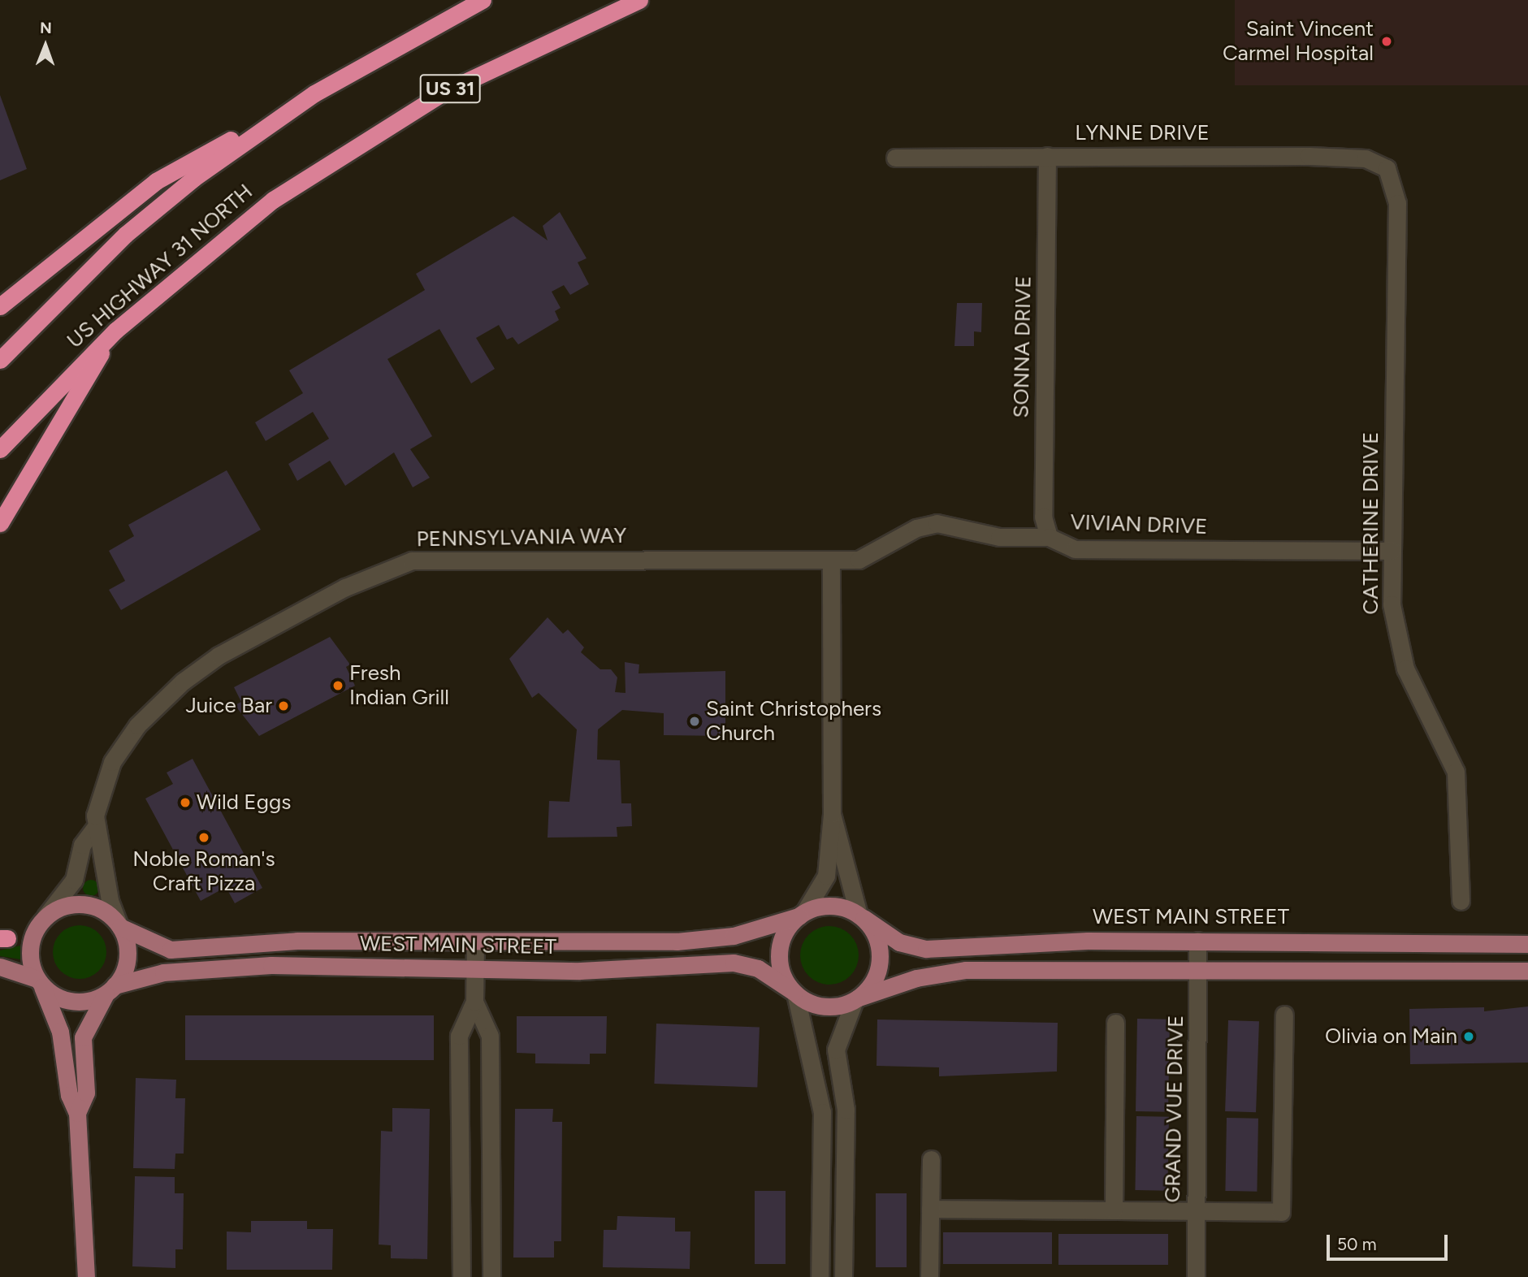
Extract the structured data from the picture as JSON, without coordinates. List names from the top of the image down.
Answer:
{
  "streets": {
    "highway": ["US 31", "US HIGHWAY 31 NORTH"],
    "main road": ["WEST MAIN STREET"],
    "street": [
      "LYNNE DRIVE",
      "SONNA DRIVE",
      "CATHERINE DRIVE",
      "VIVIAN DRIVE",
      "PENNSYLVANIA WAY",
      "GRAND VUE DRIVE"
    ]
  },
  "crossings": [
    ["LYNNE DRIVE", "SONNA DRIVE"],
    ["LYNNE DRIVE", "CATHERINE DRIVE"],
    ["SONNA DRIVE", "VIVIAN DRIVE"],
    ["CATHERINE DRIVE", "VIVIAN DRIVE"],
    ["VIVIAN DRIVE", "PENNSYLVANIA WAY"],
    ["PENNSYLVANIA WAY", "WEST MAIN STREET"],
    ["WEST MAIN STREET", "GRAND VUE DRIVE"]
  ],
  "places": [
    "Saint Vincent Carmel Hospital",
    "Fresh Indian Grill",
    "Juice Bar",
    "Saint Christophers Church",
    "Wild Eggs",
    "Noble Roman's Craft Pizza",
    "Olivia on Main"
  ],
  "scale_bar": "50 m",
  "north": "top"
}
